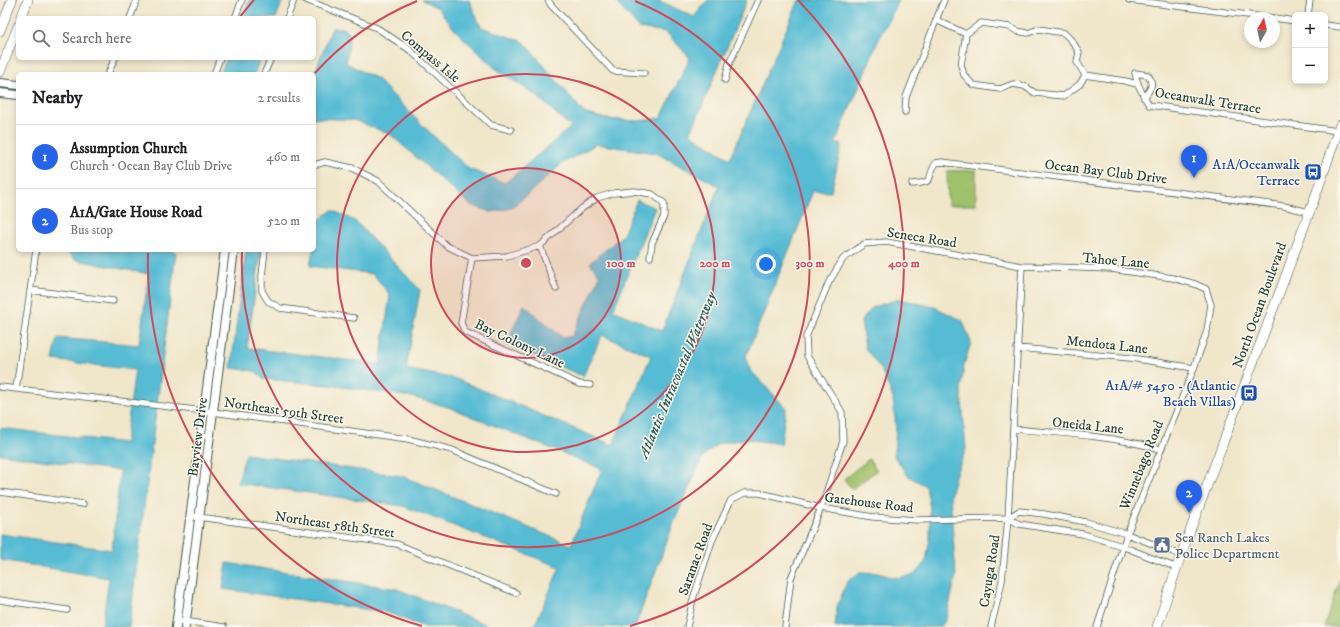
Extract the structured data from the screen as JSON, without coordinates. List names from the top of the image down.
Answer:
{
  "streets": {
    "main road": ["North Ocean Boulevard"],
    "street": [
      "Compass Isle",
      "Oceanwalk Terrace",
      "Ocean Bay Club Drive",
      "Seneca Road",
      "Tahoe Lane",
      "Bay Colony Lane",
      "Mendota Lane",
      "Northeast 59th Street",
      "Oneida Lane",
      "Bayview Drive",
      "Winnebago Road",
      "Gatehouse Road",
      "Northeast 58th Street",
      "Saranac Road",
      "Cayuga Road"
    ]
  },
  "crossings": [
    ["Oceanwalk Terrace", "North Ocean Boulevard"],
    ["Ocean Bay Club Drive", "North Ocean Boulevard"],
    ["Seneca Road", "Tahoe Lane"],
    ["Seneca Road", "Gatehouse Road"],
    ["Tahoe Lane", "Winnebago Road"],
    ["North Ocean Boulevard", "Gatehouse Road"],
    ["Mendota Lane", "Winnebago Road"],
    ["Northeast 59th Street", "Bayview Drive"],
    ["Oneida Lane", "Winnebago Road"],
    ["Bayview Drive", "Northeast 58th Street"],
    ["Winnebago Road", "Gatehouse Road"],
    ["Gatehouse Road", "Saranac Road"],
    ["Gatehouse Road", "Cayuga Road"]
  ],
  "water": ["Atlantic Intracoastal Waterway"],
  "places": {
    "bus stop": ["A1A/Oceanwalk Terrace", "A1A/# 5450 - (Atlantic Beach Villas)"],
    "public building": ["Sea Ranch Lakes Police Department"]
  },
  "north": "top",
  "page": {
    "map_buttons": ["+", "−"],
    "search": "Search here",
    "heading": ["Nearby", "2 results"],
    "list": [
      {
        "mark": "1",
        "name": "Assumption Church",
        "note": "Church · Ocean Bay Club Drive",
        "value": "460 m"
      },
      {
        "mark": "2",
        "name": "A1A/Gate House Road",
        "note": "Bus stop",
        "value": "520 m"
      }
    ],
    "pins": ["1", "2"]
  },
  "rings": [
    "100 m",
    "200 m",
    "300 m",
    "400 m"
  ]
}
